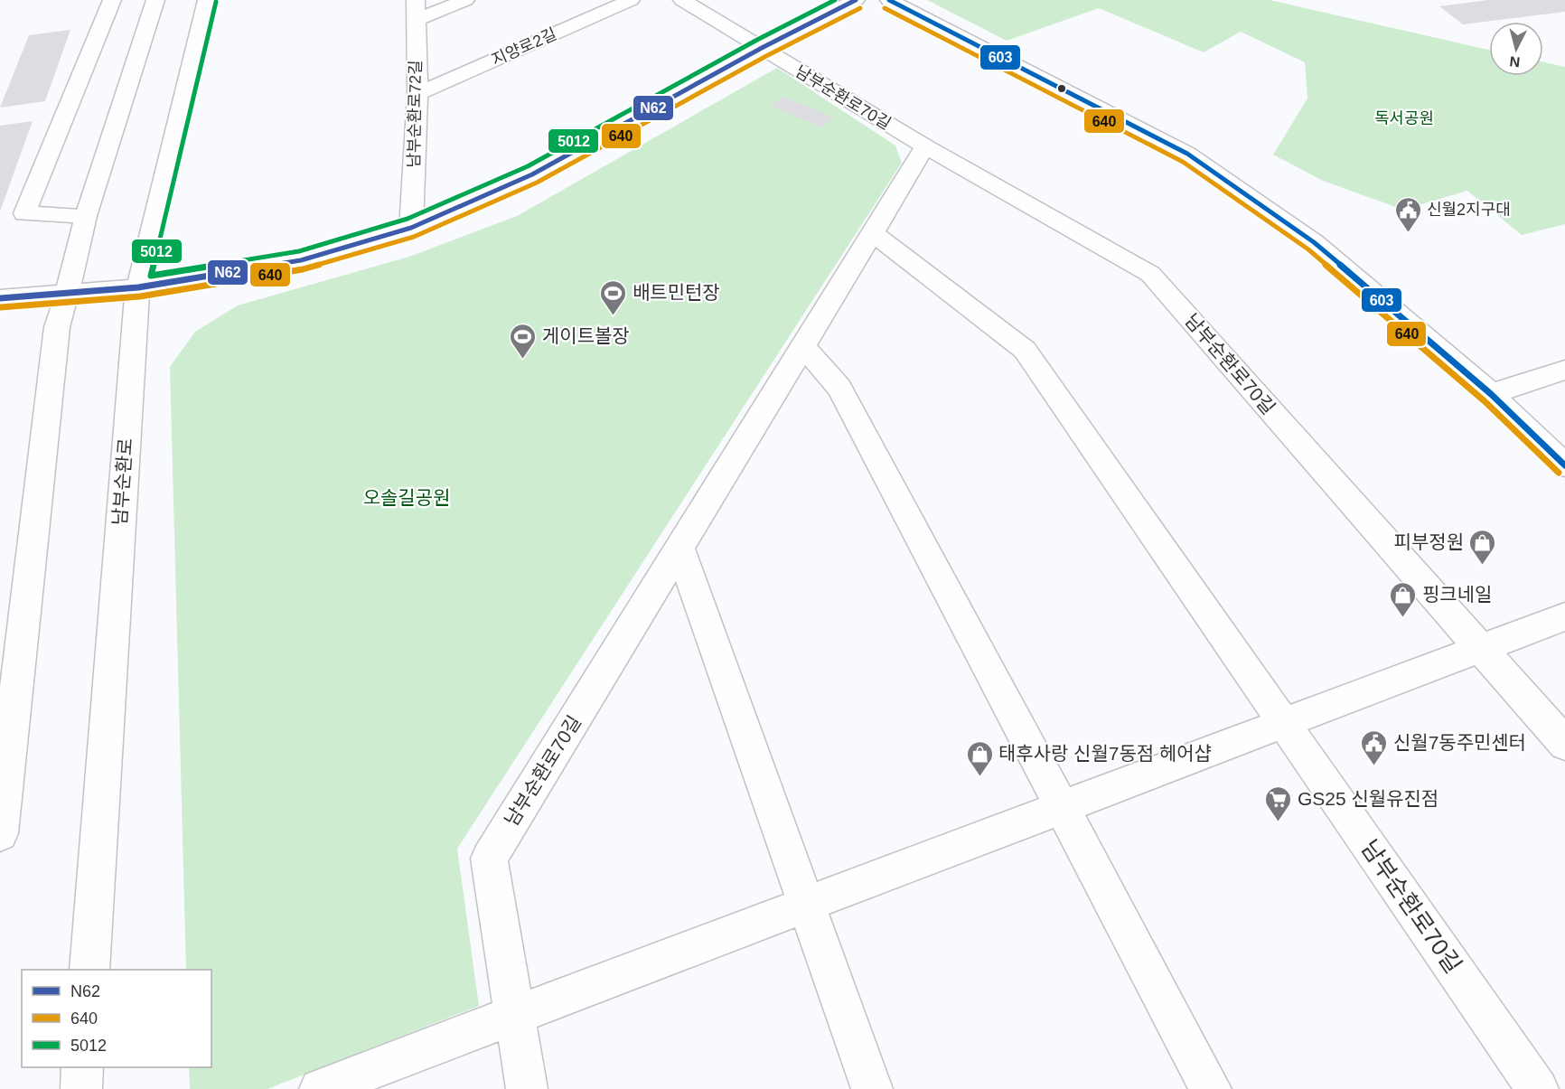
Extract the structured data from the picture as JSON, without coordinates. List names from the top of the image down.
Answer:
{
  "streets": {
    "street": [
      "지양로2길",
      "남부순환로70길",
      "남부순환로72길",
      "남부순환로"
    ]
  },
  "crossings": [
    ["지양로2길", "남부순환로72길"]
  ],
  "parks": ["독서공원", "오솔길공원"],
  "places": {
    "public building": ["신월2지구대", "신월7동주민센터"],
    "sports": ["배트민턴장", "게이트볼장"],
    "shop": ["피부정원", "핑크네일", "태후사랑 신월7동점 헤어샵"],
    "supermarket": ["GS25 신월유진점"]
  },
  "lines": [
    "transit line N62",
    "transit line 5012",
    "transit line 603",
    "transit line 640"
  ],
  "legend": ["N62", "640", "5012"],
  "north": "bottom"
}
